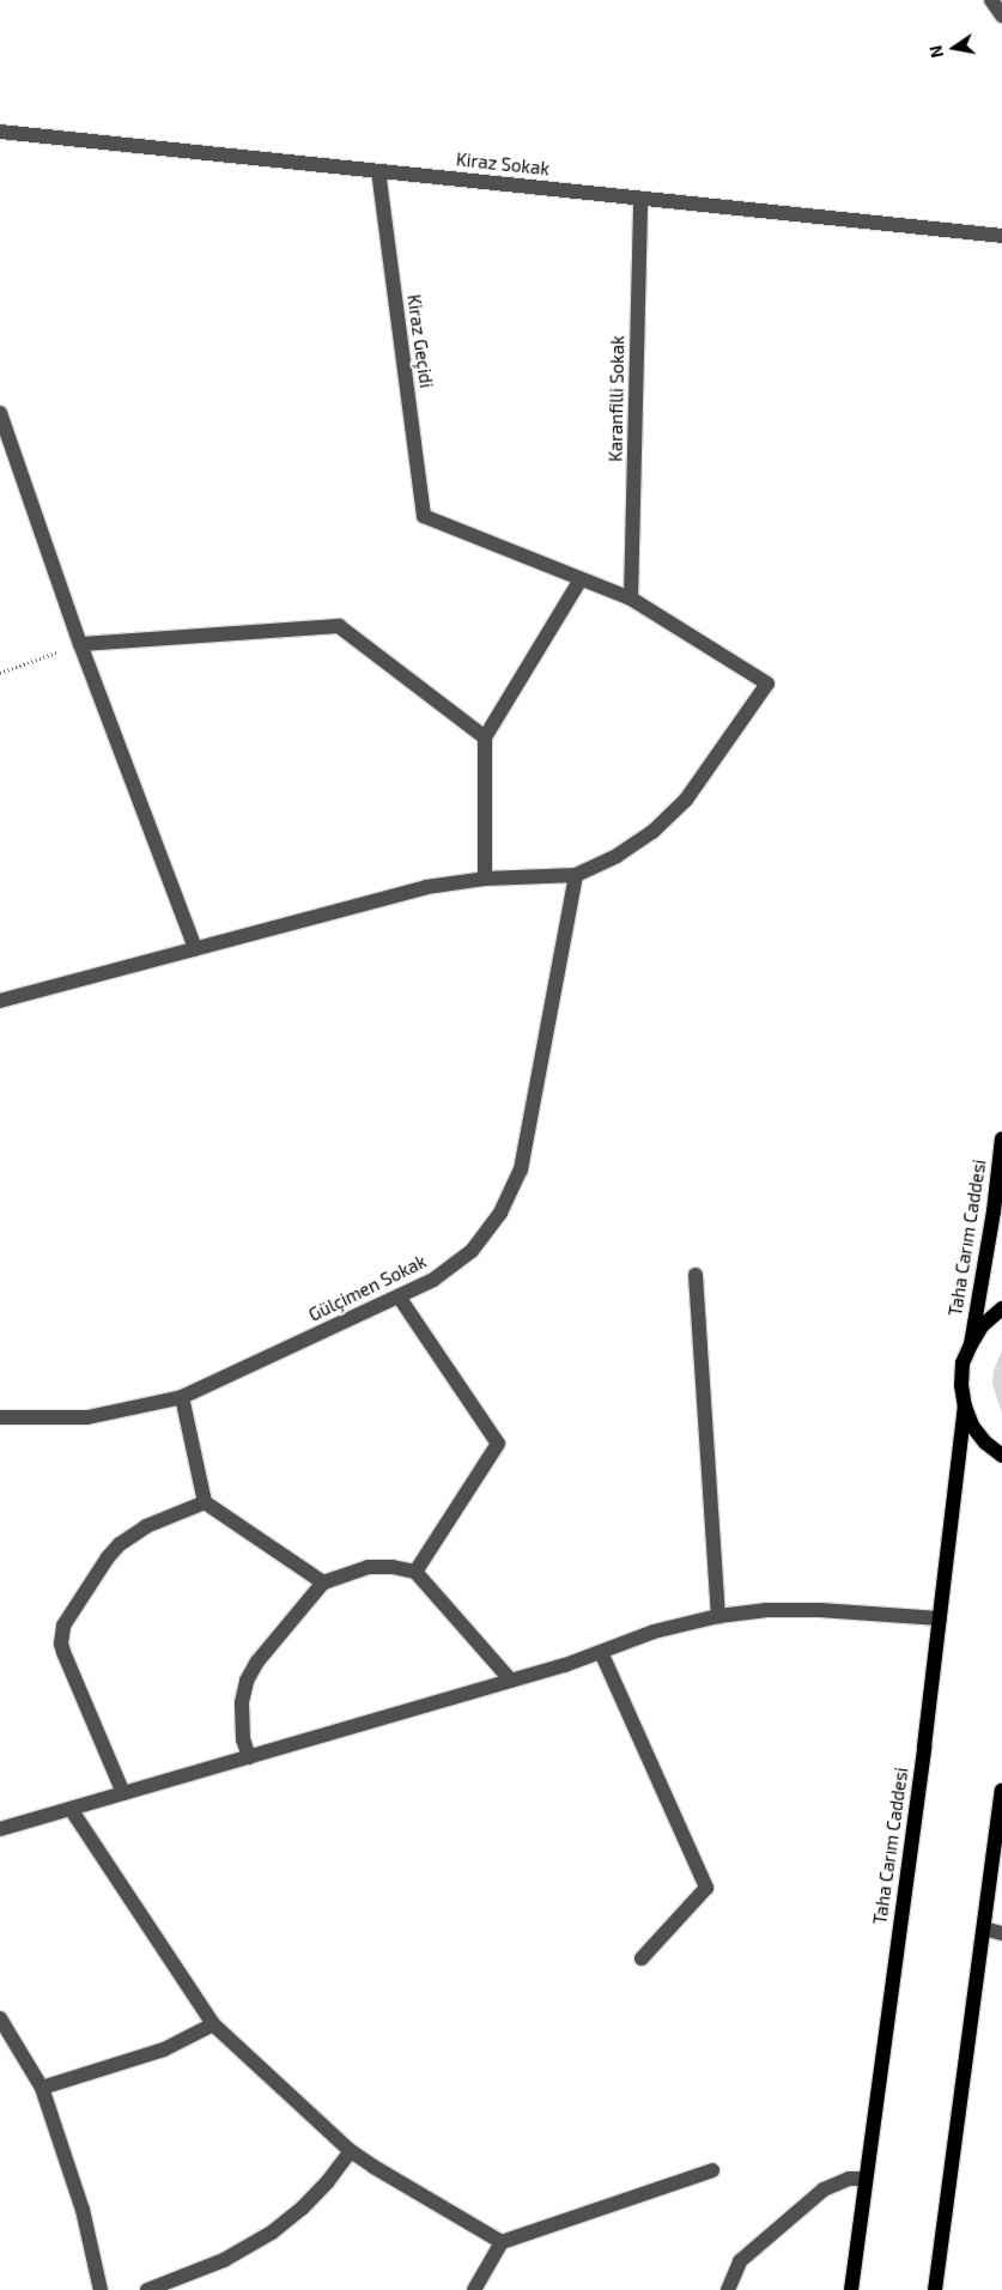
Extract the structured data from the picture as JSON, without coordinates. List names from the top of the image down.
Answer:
{
  "streets": {
    "main road": ["Taha Carım Caddesi"],
    "street": [
      "Kiraz Sokak",
      "Kiraz Geçidi",
      "Karanfilli Sokak",
      "Gülçimen Sokak"
    ]
  },
  "crossings": [
    ["Kiraz Sokak", "Kiraz Geçidi"],
    ["Kiraz Sokak", "Karanfilli Sokak"]
  ],
  "north": "left"
}
